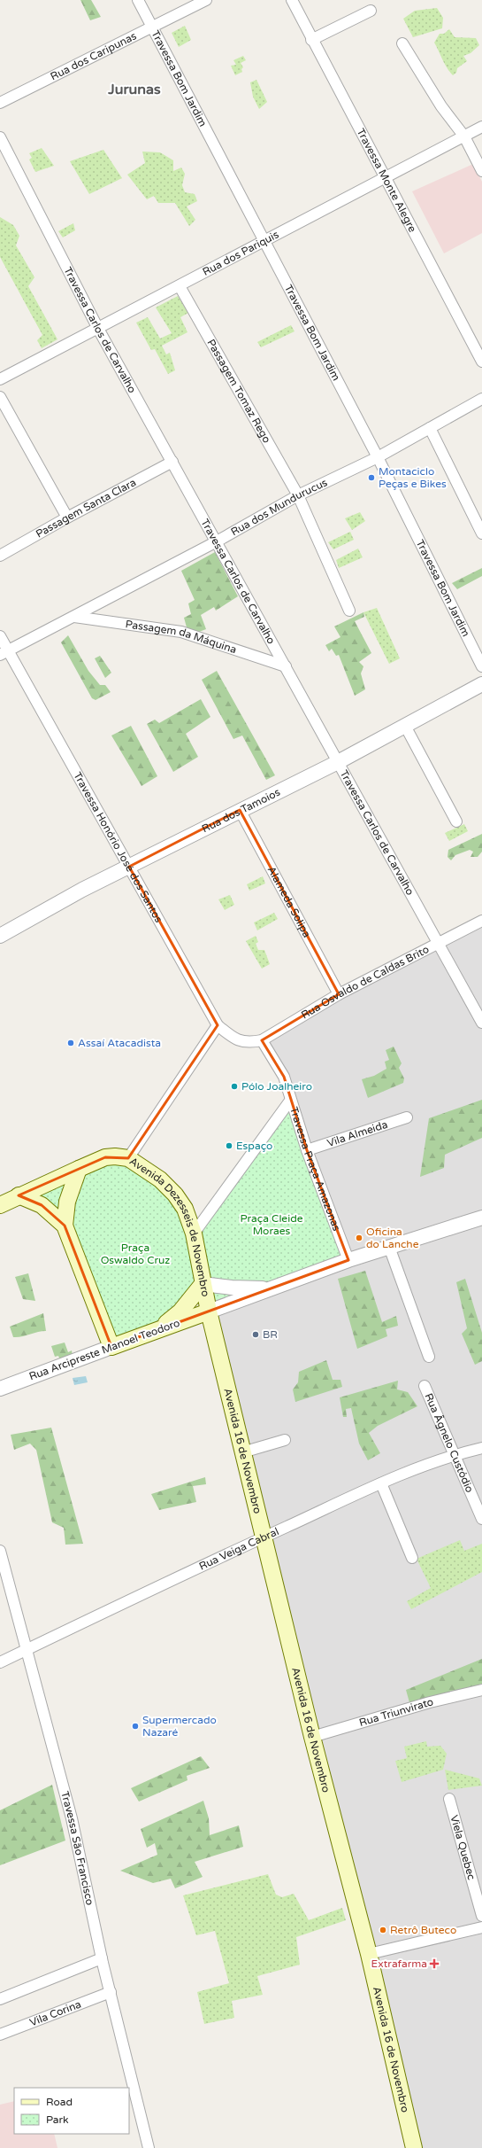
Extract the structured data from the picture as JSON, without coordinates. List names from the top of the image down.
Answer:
{
  "streets": {
    "main road": ["Avenida Dezesseis de Novembro", "Rua Arcipreste Manoel Teodoro", "Avenida 16 de Novembro"],
    "street": [
      "Rua dos Caripunas",
      "Travessa Bom Jardim",
      "Travessa Monte Alegre",
      "Rua dos Pariquis",
      "Travessa Carlos de Carvalho",
      "Passagem Tomaz Rego",
      "Passagem Santa Clara",
      "Rua dos Mundurucus",
      "Passagem da Máquina",
      "Rua dos Tamoios",
      "Travessa Honório José dos Santos",
      "Alameda Solipa",
      "Rua Osvaldo de Caldas Brito",
      "Vila Almeida",
      "Travessa Praça Amazonas",
      "Rua Âgnelo Custódio",
      "Rua Veiga Cabral",
      "Rua Triunvirato",
      "Viela Quebec",
      "Travessa São Francisco",
      "Vila Corina"
    ]
  },
  "crossings": [
    ["Rua dos Caripunas", "Travessa Bom Jardim"],
    ["Travessa Bom Jardim", "Rua dos Pariquis"],
    ["Travessa Bom Jardim", "Rua dos Mundurucus"],
    ["Travessa Monte Alegre", "Rua dos Pariquis"],
    ["Rua dos Pariquis", "Travessa Carlos de Carvalho"],
    ["Rua dos Pariquis", "Passagem Tomaz Rego"],
    ["Travessa Carlos de Carvalho", "Passagem Santa Clara"],
    ["Travessa Carlos de Carvalho", "Rua dos Mundurucus"],
    ["Travessa Carlos de Carvalho", "Passagem da Máquina"],
    ["Travessa Carlos de Carvalho", "Rua dos Tamoios"],
    ["Travessa Carlos de Carvalho", "Rua Osvaldo de Caldas Brito"],
    ["Passagem Tomaz Rego", "Rua dos Mundurucus"],
    ["Rua dos Mundurucus", "Passagem da Máquina"],
    ["Rua dos Mundurucus", "Travessa Honório José dos Santos"],
    ["Rua dos Tamoios", "Travessa Honório José dos Santos"],
    ["Rua dos Tamoios", "Alameda Solipa"],
    ["Travessa Honório José dos Santos", "Rua Osvaldo de Caldas Brito"],
    ["Alameda Solipa", "Rua Osvaldo de Caldas Brito"],
    ["Rua Osvaldo de Caldas Brito", "Travessa Praça Amazonas"],
    ["Vila Almeida", "Travessa Praça Amazonas"],
    ["Avenida Dezesseis de Novembro", "Rua Arcipreste Manoel Teodoro"],
    ["Avenida Dezesseis de Novembro", "Avenida 16 de Novembro"],
    ["Rua Arcipreste Manoel Teodoro", "Avenida 16 de Novembro"],
    ["Rua Âgnelo Custódio", "Rua Veiga Cabral"],
    ["Avenida 16 de Novembro", "Rua Veiga Cabral"],
    ["Avenida 16 de Novembro", "Rua Triunvirato"],
    ["Rua Veiga Cabral", "Travessa São Francisco"],
    ["Travessa São Francisco", "Vila Corina"]
  ],
  "districts": ["Jurunas"],
  "parks": ["Praça Cleide Moraes", "Praça Oswaldo Cruz"],
  "places": {
    "other": [
      "Montaciclo Peças e Bikes",
      "Assaí Atacadista",
      "Pólo Joalheiro",
      "Espaço",
      "Oficina do Lanche",
      "BR",
      "Supermercado Nazaré",
      "Retrô Buteco"
    ],
    "health": ["Extrafarma"]
  },
  "legend": ["Road", "Park"]
}
